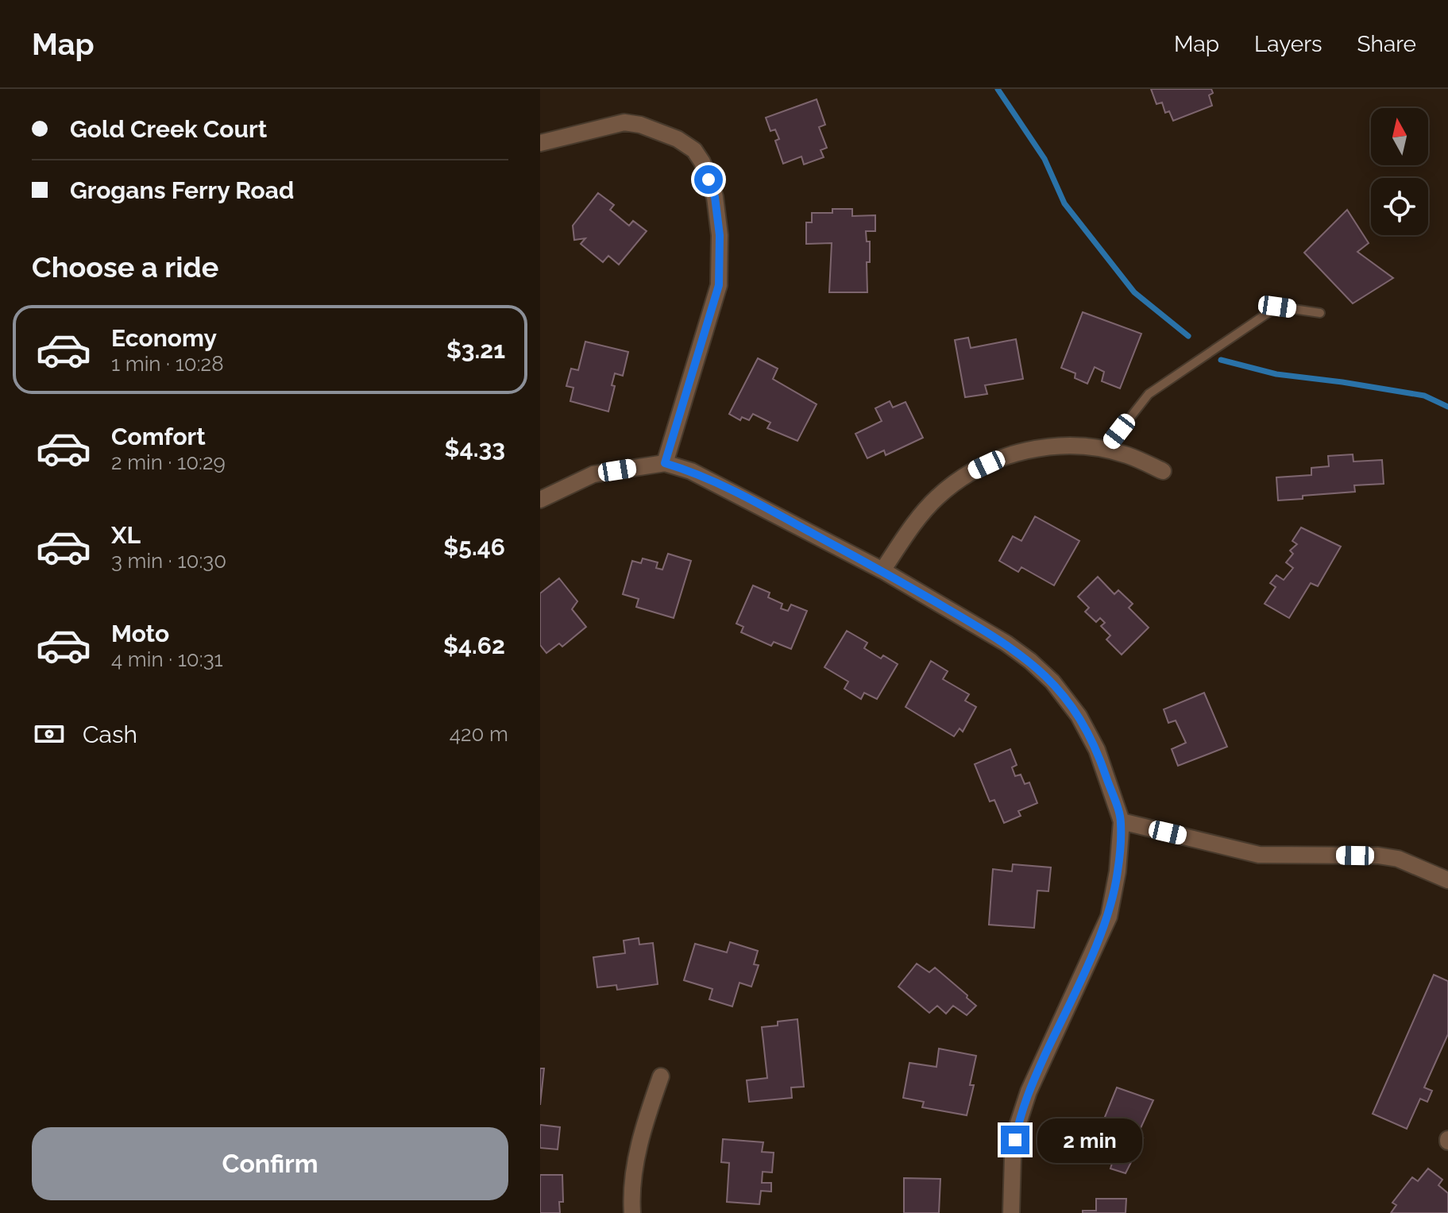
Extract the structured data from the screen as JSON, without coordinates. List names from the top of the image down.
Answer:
{
  "north": "top",
  "page": {
    "header": "Map",
    "nav": ["Map", "Layers", "Share"],
    "banner": ["Gold Creek Court", "Grogans Ferry Road"],
    "heading": "Choose a ride",
    "list": [
      {
        "name": "Economy",
        "note": "1 min · 10:28",
        "value": "$3.21"
      },
      {
        "name": "Comfort",
        "note": "2 min · 10:29",
        "value": "$4.33"
      },
      {
        "name": "XL",
        "note": "3 min · 10:30",
        "value": "$5.46"
      },
      {
        "name": "Moto",
        "note": "4 min · 10:31",
        "value": "$4.62"
      }
    ],
    "pay": ["Cash", "420 m"],
    "buttons": "Confirm",
    "bubble": "2 min"
  }
}
